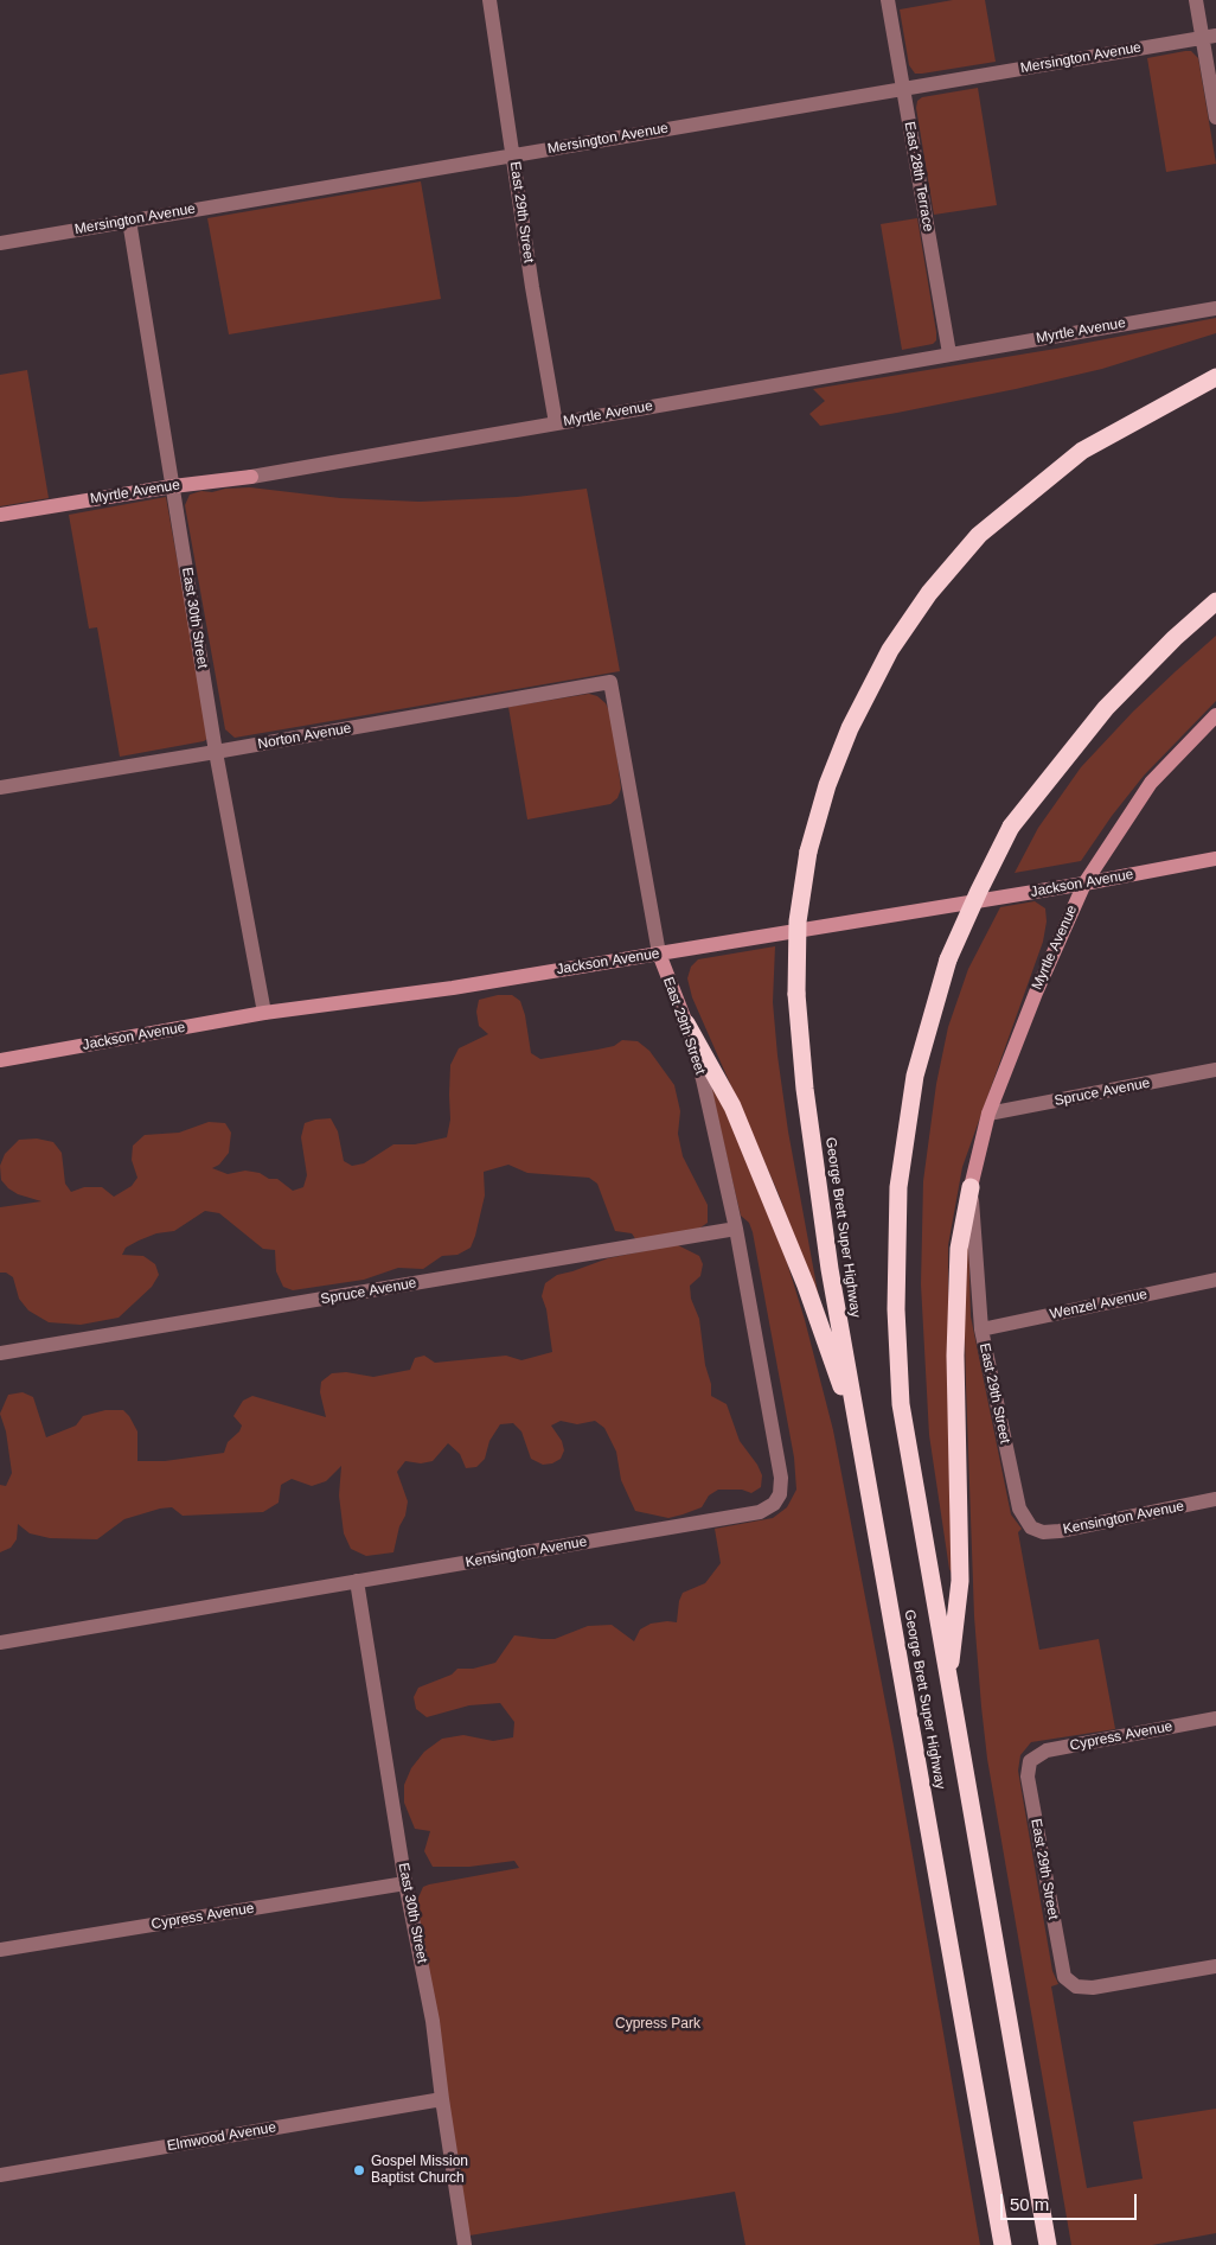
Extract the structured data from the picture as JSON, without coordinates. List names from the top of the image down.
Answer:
{
  "streets": {
    "highway": ["George Brett Super Highway"],
    "street": [
      "Mersington Avenue",
      "East 28th Terrace",
      "East 29th Street",
      "Myrtle Avenue",
      "East 30th Street",
      "Norton Avenue",
      "Jackson Avenue",
      "Spruce Avenue",
      "Wenzel Avenue",
      "Kensington Avenue",
      "Cypress Avenue",
      "Elmwood Avenue"
    ]
  },
  "crossings": [
    ["Mersington Avenue", "East 28th Terrace"],
    ["Mersington Avenue", "East 29th Street"],
    ["Mersington Avenue", "East 30th Street"],
    ["East 28th Terrace", "Myrtle Avenue"],
    ["East 29th Street", "Myrtle Avenue"],
    ["East 29th Street", "Norton Avenue"],
    ["East 29th Street", "Jackson Avenue"],
    ["East 29th Street", "Spruce Avenue"],
    ["East 29th Street", "Wenzel Avenue"],
    ["East 29th Street", "Kensington Avenue"],
    ["East 29th Street", "Cypress Avenue"],
    ["Myrtle Avenue", "East 30th Street"],
    ["Myrtle Avenue", "Jackson Avenue"],
    ["Myrtle Avenue", "Spruce Avenue"],
    ["East 30th Street", "Norton Avenue"],
    ["East 30th Street", "Jackson Avenue"],
    ["East 30th Street", "Kensington Avenue"],
    ["East 30th Street", "Cypress Avenue"],
    ["East 30th Street", "Elmwood Avenue"],
    ["Spruce Avenue", "Kensington Avenue"]
  ],
  "parks": ["Cypress Park"],
  "places": ["Gospel Mission Baptist Church"],
  "scale_bar": "50 m"
}
